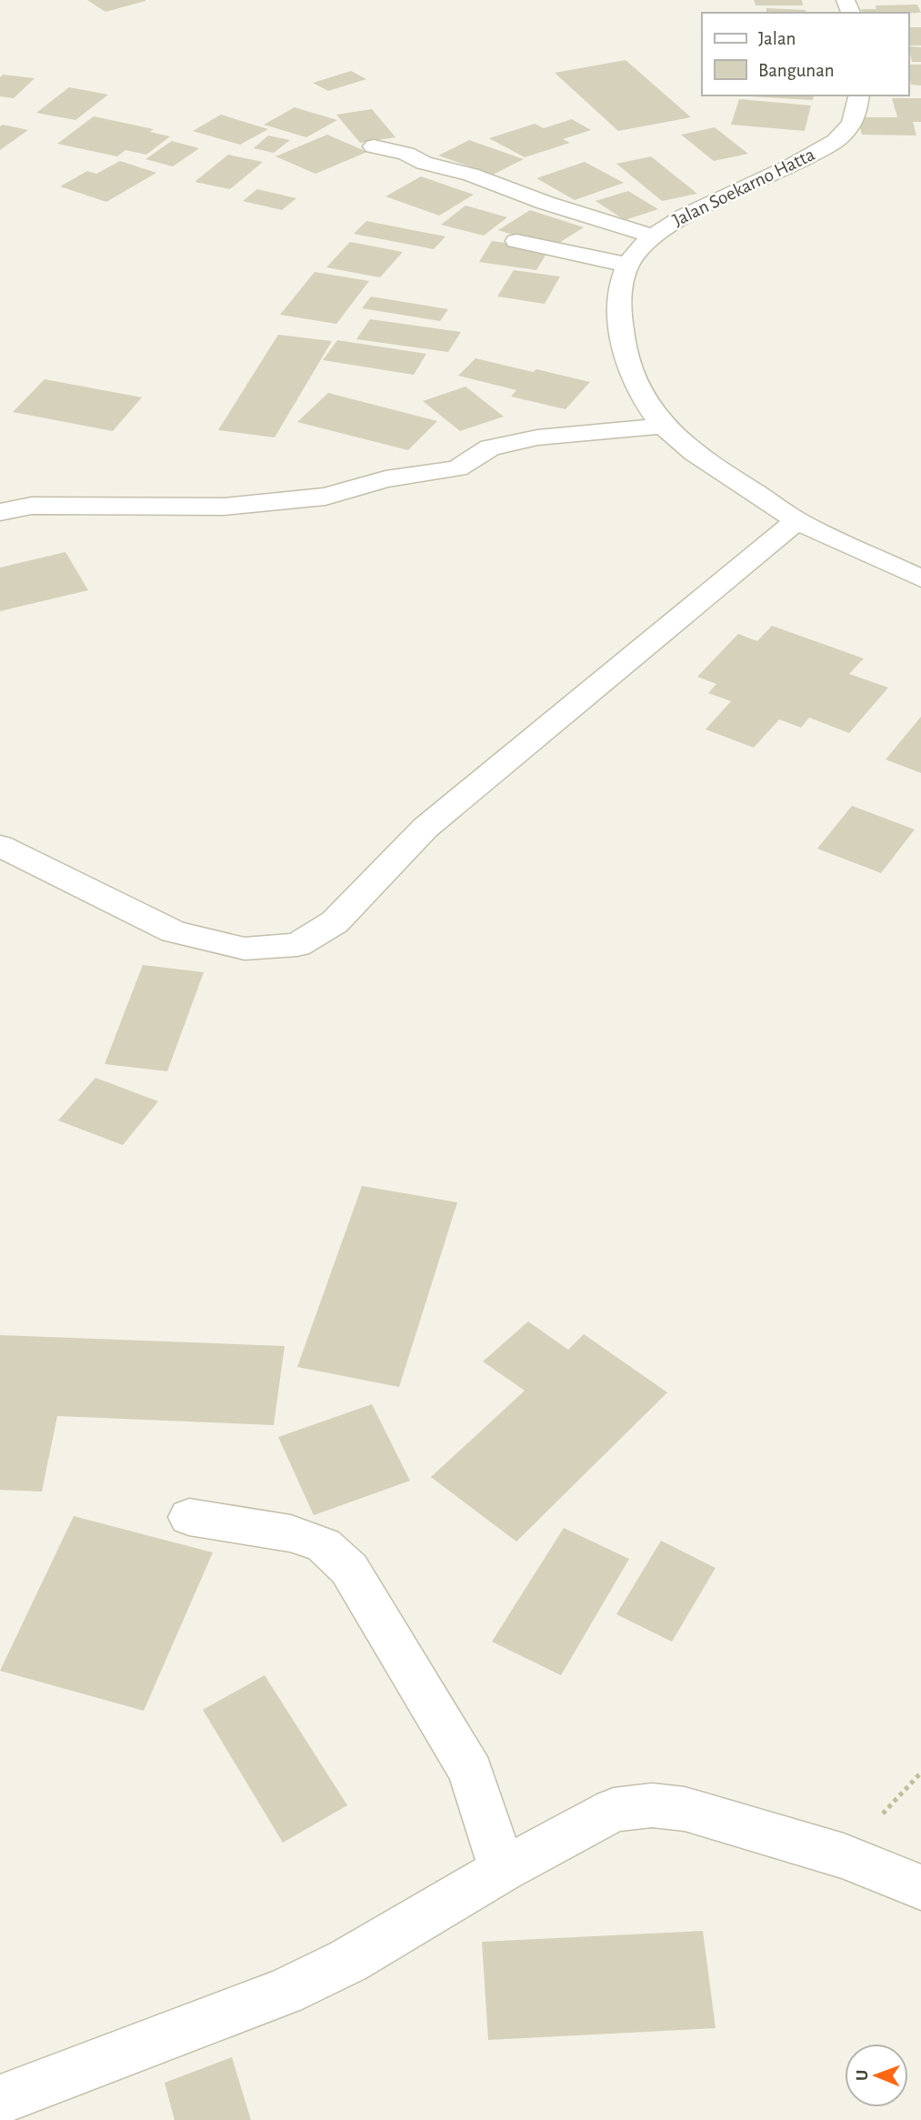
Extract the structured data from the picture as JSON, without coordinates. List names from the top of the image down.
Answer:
{
  "streets": {
    "street": ["Jalan Soekarno Hatta"]
  },
  "legend": ["Jalan", "Bangunan"],
  "north": "left"
}
